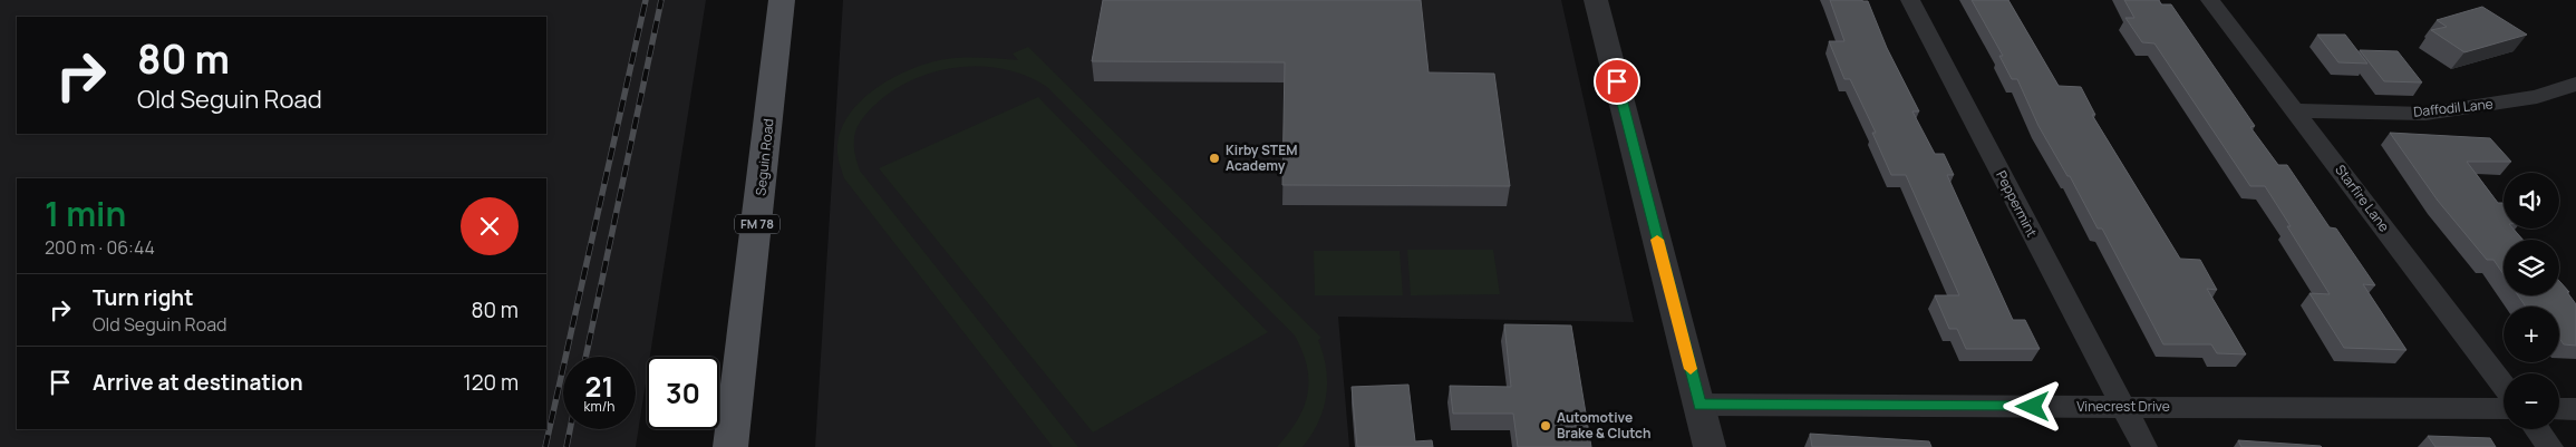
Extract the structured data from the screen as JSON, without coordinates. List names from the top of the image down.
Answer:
{
  "streets": {
    "main road": ["Seguin Road", "FM 78"],
    "street": [
      "Daffodil Lane",
      "Starfire Lane",
      "Peppermint",
      "Vinecrest Drive"
    ]
  },
  "crossings": [
    ["Daffodil Lane", "Starfire Lane"],
    ["Peppermint", "Vinecrest Drive"]
  ],
  "places": ["Kirby STEM Academy", "Automotive Brake & Clutch"],
  "page": {
    "turn": ["80 m", "Old Seguin Road"],
    "map_buttons": ["+", "−"],
    "heading": ["1 min", "200 m · 06:44"],
    "list": [
      {
        "name": "Turn right",
        "note": "Old Seguin Road",
        "value": "80 m"
      },
      {
        "name": "Arrive at destination",
        "value": "120 m"
      }
    ],
    "speed": "21 km/h",
    "limit": "30"
  }
}
